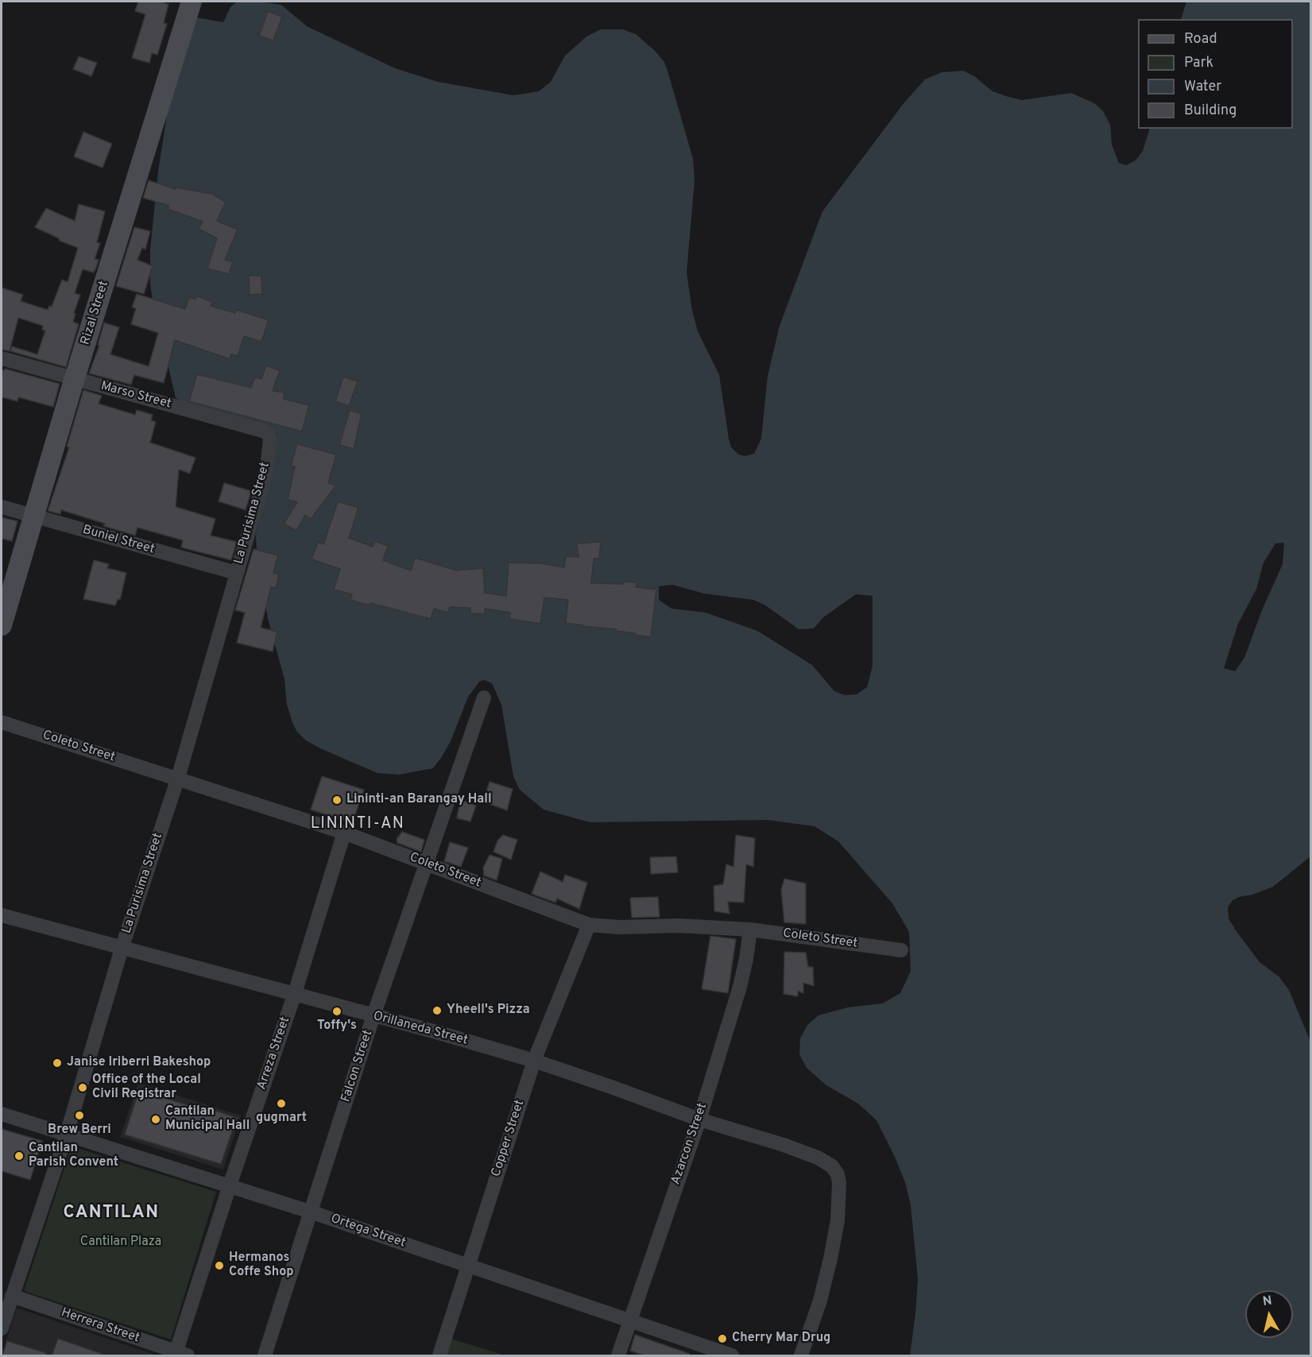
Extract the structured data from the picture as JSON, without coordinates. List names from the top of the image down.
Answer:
{
  "streets": {
    "street": [
      "Rizal Street",
      "Marso Street",
      "La Purisima Street",
      "Buniel Street",
      "Coleto Street",
      "Orillaneda Street",
      "Arreza Street",
      "Falcon Street",
      "Copper Street",
      "Azarcon Street",
      "Ortega Street",
      "Herrera Street"
    ]
  },
  "crossings": [
    ["Rizal Street", "Marso Street"],
    ["Rizal Street", "Buniel Street"],
    ["Marso Street", "La Purisima Street"],
    ["La Purisima Street", "Buniel Street"],
    ["La Purisima Street", "Coleto Street"],
    ["La Purisima Street", "Orillaneda Street"],
    ["La Purisima Street", "Ortega Street"],
    ["La Purisima Street", "Herrera Street"],
    ["Coleto Street", "Arreza Street"],
    ["Coleto Street", "Falcon Street"],
    ["Coleto Street", "Copper Street"],
    ["Coleto Street", "Azarcon Street"],
    ["Orillaneda Street", "Arreza Street"],
    ["Orillaneda Street", "Falcon Street"],
    ["Orillaneda Street", "Copper Street"],
    ["Orillaneda Street", "Azarcon Street"],
    ["Arreza Street", "Ortega Street"],
    ["Arreza Street", "Herrera Street"],
    ["Falcon Street", "Ortega Street"],
    ["Copper Street", "Ortega Street"],
    ["Azarcon Street", "Ortega Street"]
  ],
  "districts": ["LININTI-AN", "CANTILAN"],
  "parks": ["Cantilan Plaza"],
  "places": [
    "Lininti-an Barangay Hall",
    "Yheell's Pizza",
    "Toffy's",
    "Janise Iriberri Bakeshop",
    "Office of the Local Civil Registrar",
    "gugmart",
    "Brew Berri",
    "Cantilan Municipal Hall",
    "Cantilan Parish Convent",
    "Hermanos Coffe Shop",
    "Cherry Mar Drug"
  ],
  "legend": [
    "Road",
    "Park",
    "Water",
    "Building"
  ],
  "north": "top"
}
